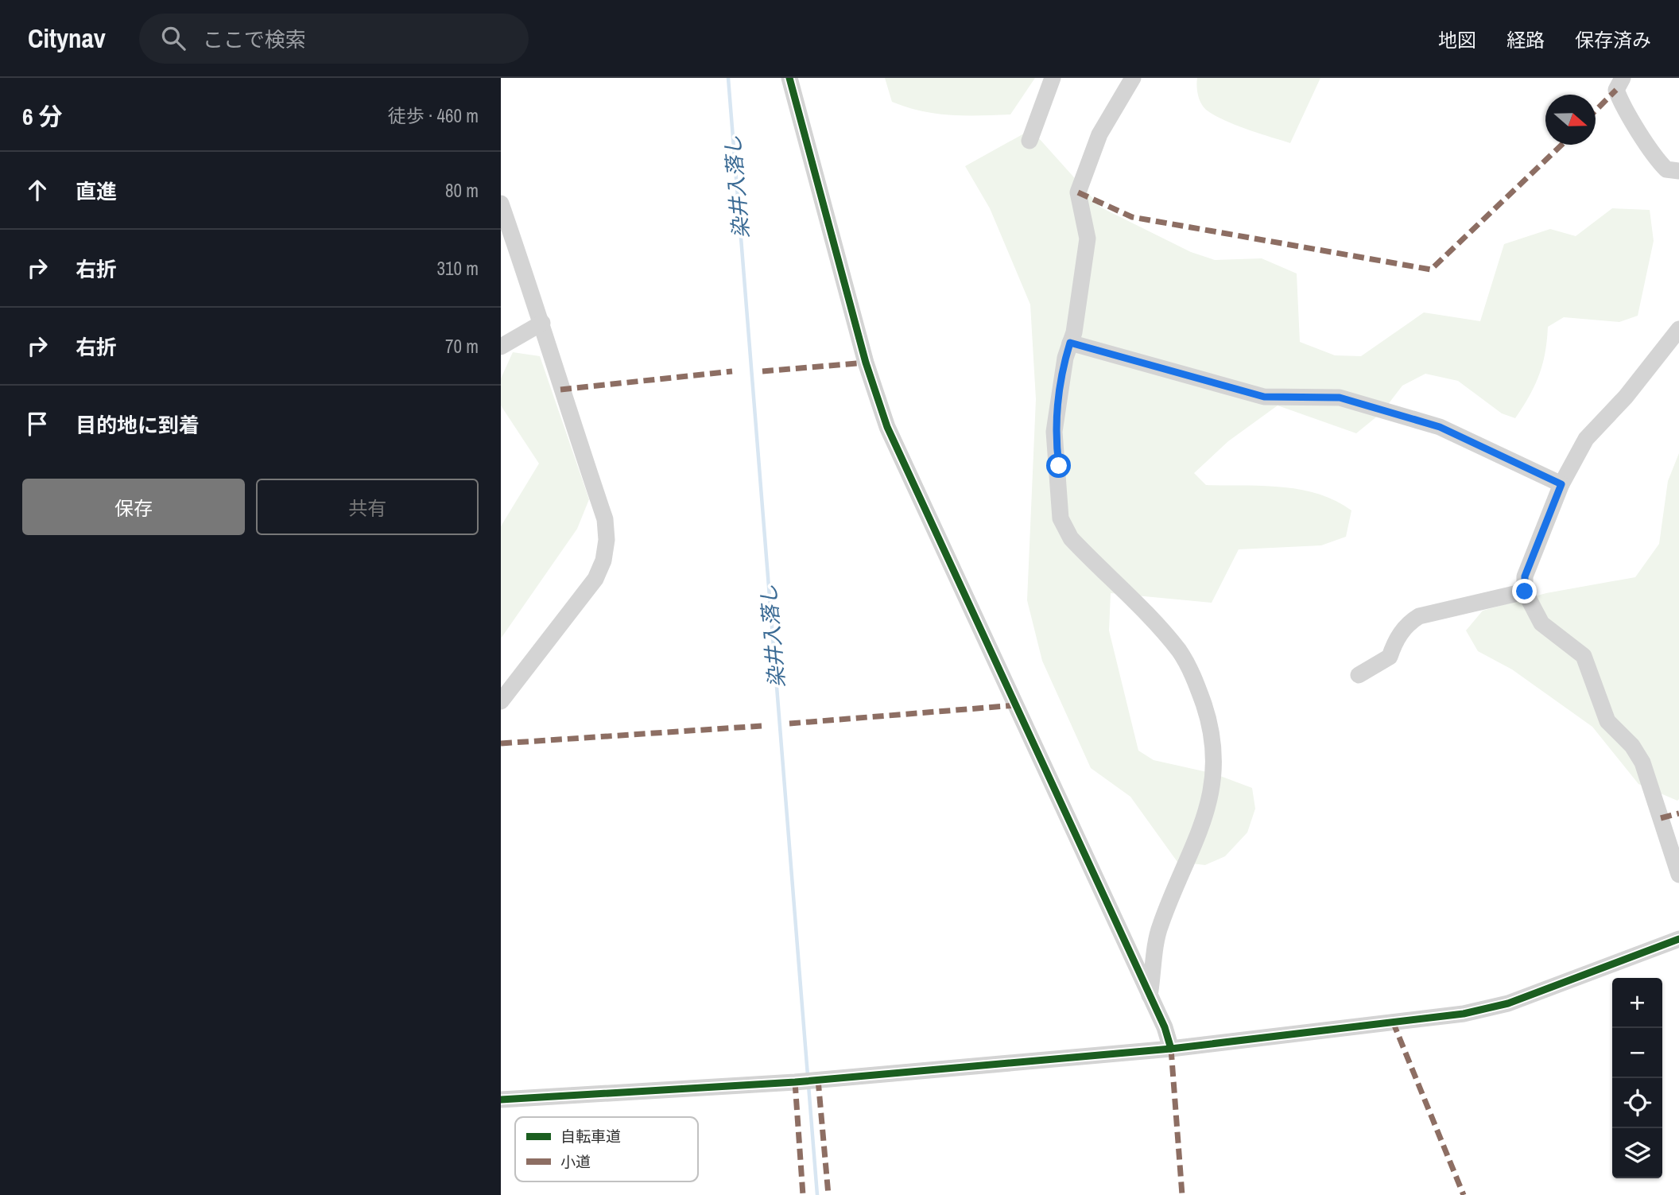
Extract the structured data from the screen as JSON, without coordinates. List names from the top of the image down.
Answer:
{
  "water": ["染井入落し"],
  "legend": ["自転車道", "小道"],
  "north": "right",
  "page": {
    "header": "Citynav",
    "search": "ここで検索",
    "nav": ["地図", "経路", "保存済み"],
    "heading": ["6 分", "徒歩 · 460 m"],
    "list": [
      ["直進", "80 m"],
      ["右折", "310 m"],
      ["右折", "70 m"],
      "目的地に到着"
    ],
    "buttons": ["保存", "共有"],
    "map_buttons": ["+", "−"]
  }
}
